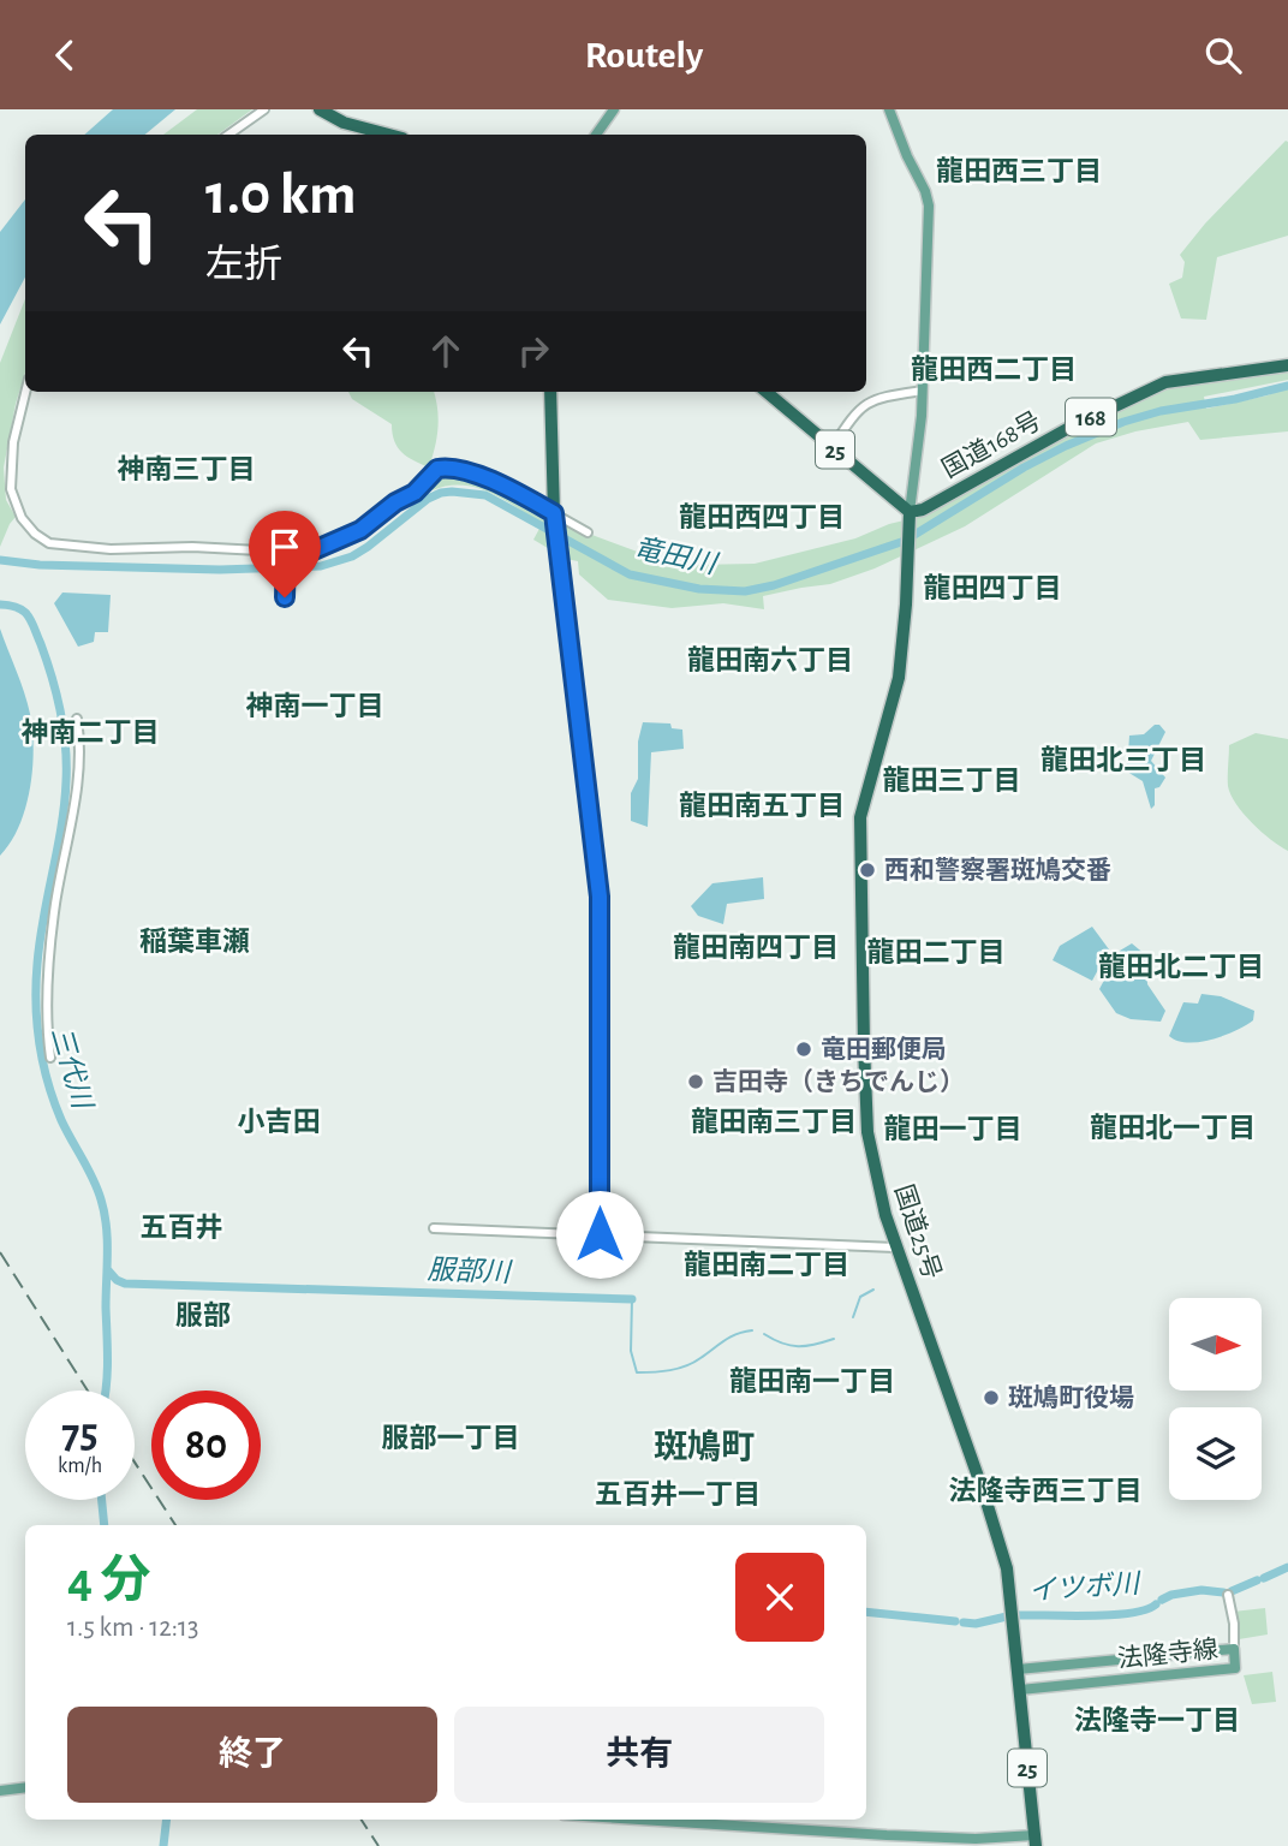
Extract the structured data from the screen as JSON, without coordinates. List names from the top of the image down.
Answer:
{
  "streets": {
    "highway": [
      "168",
      "国道168号",
      "25",
      "国道25号"
    ],
    "main road": ["法隆寺線"]
  },
  "crossings": [
    ["国道168号", "25"],
    ["国道168号", "国道25号"],
    ["25", "国道25号"],
    ["国道25号", "法隆寺線"]
  ],
  "districts": [
    "龍田西三丁目",
    "龍田西二丁目",
    "神南三丁目",
    "龍田西四丁目",
    "龍田四丁目",
    "龍田南六丁目",
    "神南一丁目",
    "神南二丁目",
    "龍田北三丁目",
    "龍田三丁目",
    "龍田南五丁目",
    "稲葉車瀬",
    "龍田南四丁目",
    "龍田二丁目",
    "龍田北二丁目",
    "小吉田",
    "龍田南三丁目",
    "龍田北一丁目",
    "龍田一丁目",
    "五百井",
    "龍田南二丁目",
    "服部",
    "龍田南一丁目",
    "服部一丁目",
    "斑鳩町",
    "法隆寺西三丁目",
    "五百井一丁目",
    "法隆寺一丁目"
  ],
  "water": [
    "竜田川",
    "三代川",
    "服部川",
    "イツボ川"
  ],
  "places": [
    "西和警察署斑鳩交番",
    "竜田郵便局",
    "吉田寺（きちでんじ）",
    "斑鳩町役場"
  ],
  "north": "right",
  "page": {
    "header": "Routely",
    "turn": ["1.0 km", "左折"],
    "speed": "75 km/h",
    "limit": "80",
    "heading": ["4 分", "1.5 km · 12:13"],
    "buttons": ["終了", "共有"]
  }
}
